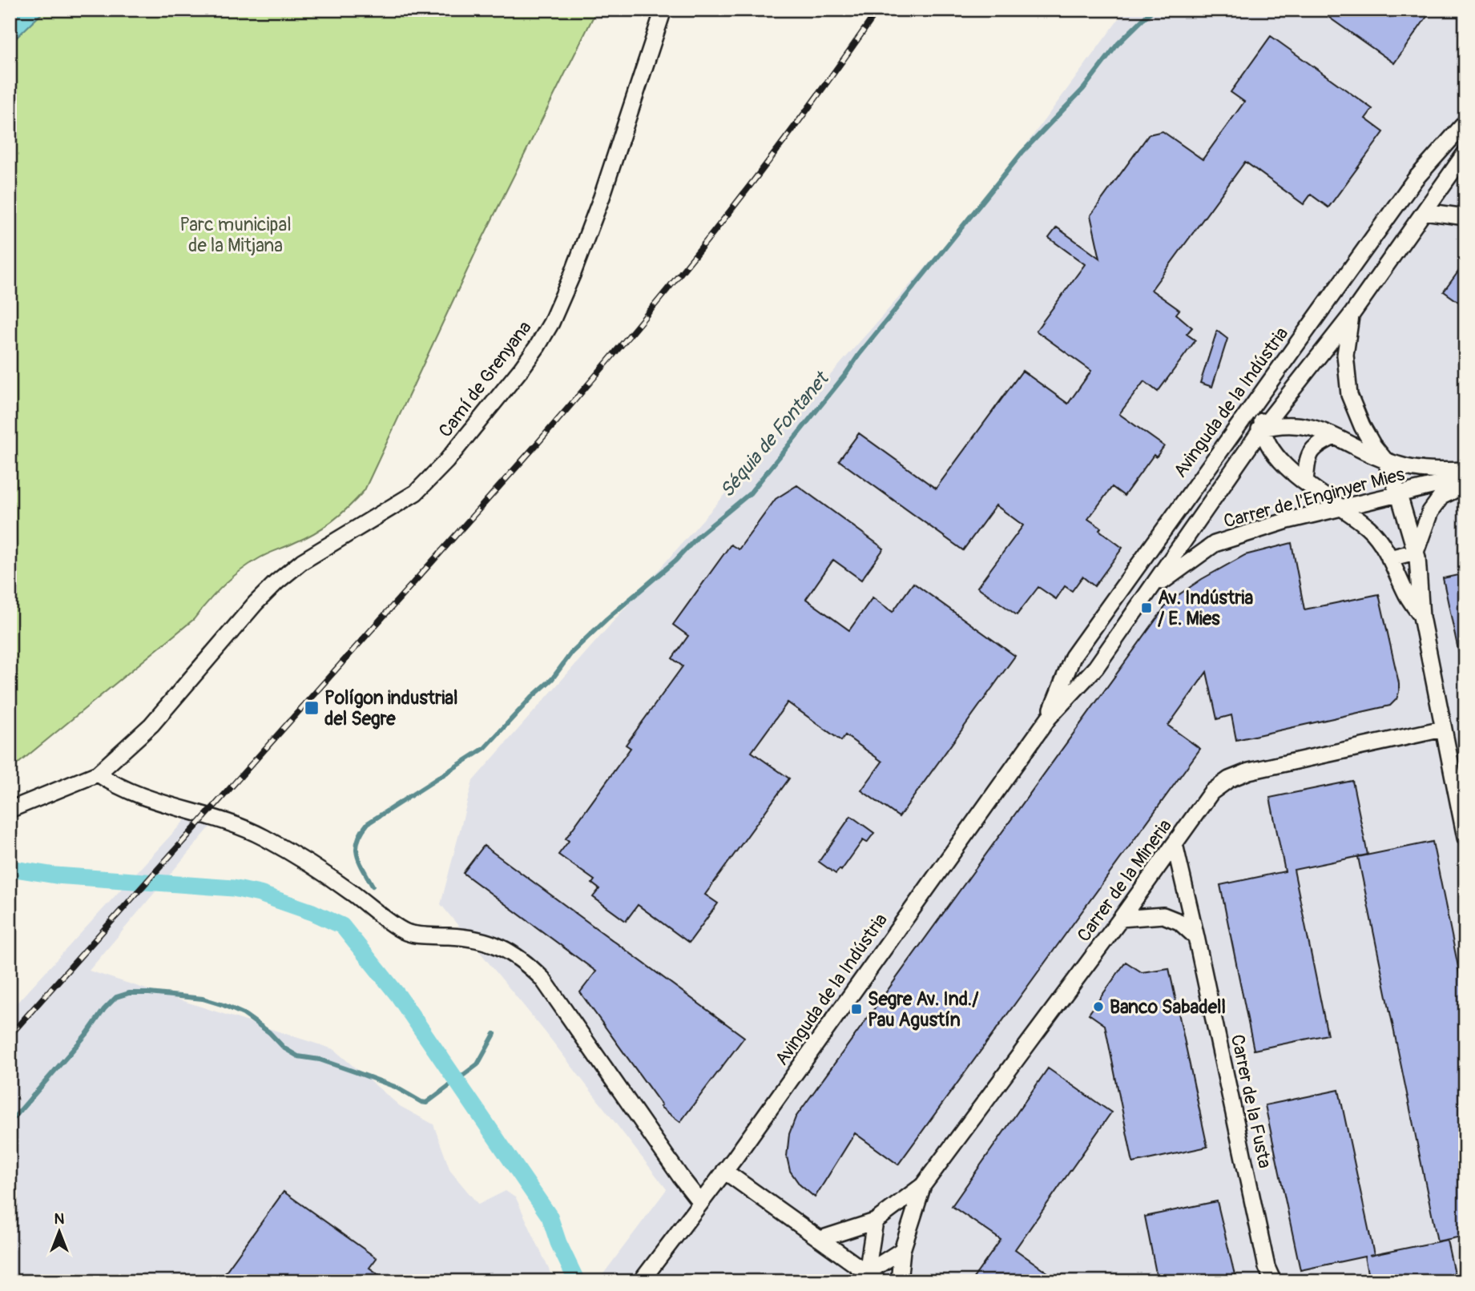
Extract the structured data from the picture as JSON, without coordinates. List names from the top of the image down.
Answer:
{
  "streets": {
    "street": [
      "Camí de Grenyana",
      "Avinguda de la Indústria",
      "Carrer de l'Enginyer Mies",
      "Carrer de la Mineria",
      "Carrer de la Fusta"
    ]
  },
  "crossings": [
    ["Avinguda de la Indústria", "Carrer de l'Enginyer Mies"],
    ["Carrer de la Mineria", "Carrer de la Fusta"]
  ],
  "water": ["Séquia de Fontanet"],
  "parks": ["Parc municipal de la Mitjana"],
  "places": {
    "transit": ["Av. Indústria / E. Mies", "Polígon industrial del Segre", "Segre Av. Ind./ Pau Agustín"],
    "other": ["Banco Sabadell"]
  },
  "north": "top"
}
